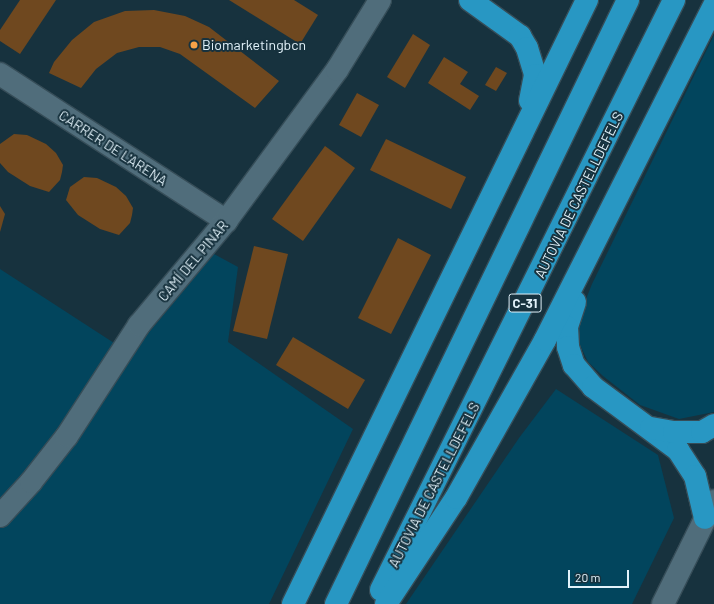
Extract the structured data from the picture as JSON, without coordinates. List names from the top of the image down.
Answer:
{
  "streets": {
    "highway": ["AUTOVIA DE CASTELLDEFELS", "C-31"],
    "street": ["CARRER DE L'ARENA", "CAMÍ DEL PINAR"]
  },
  "crossings": [
    ["CARRER DE L'ARENA", "CAMÍ DEL PINAR"]
  ],
  "places": ["Biomarketingbcn"],
  "scale_bar": "20 m"
}
